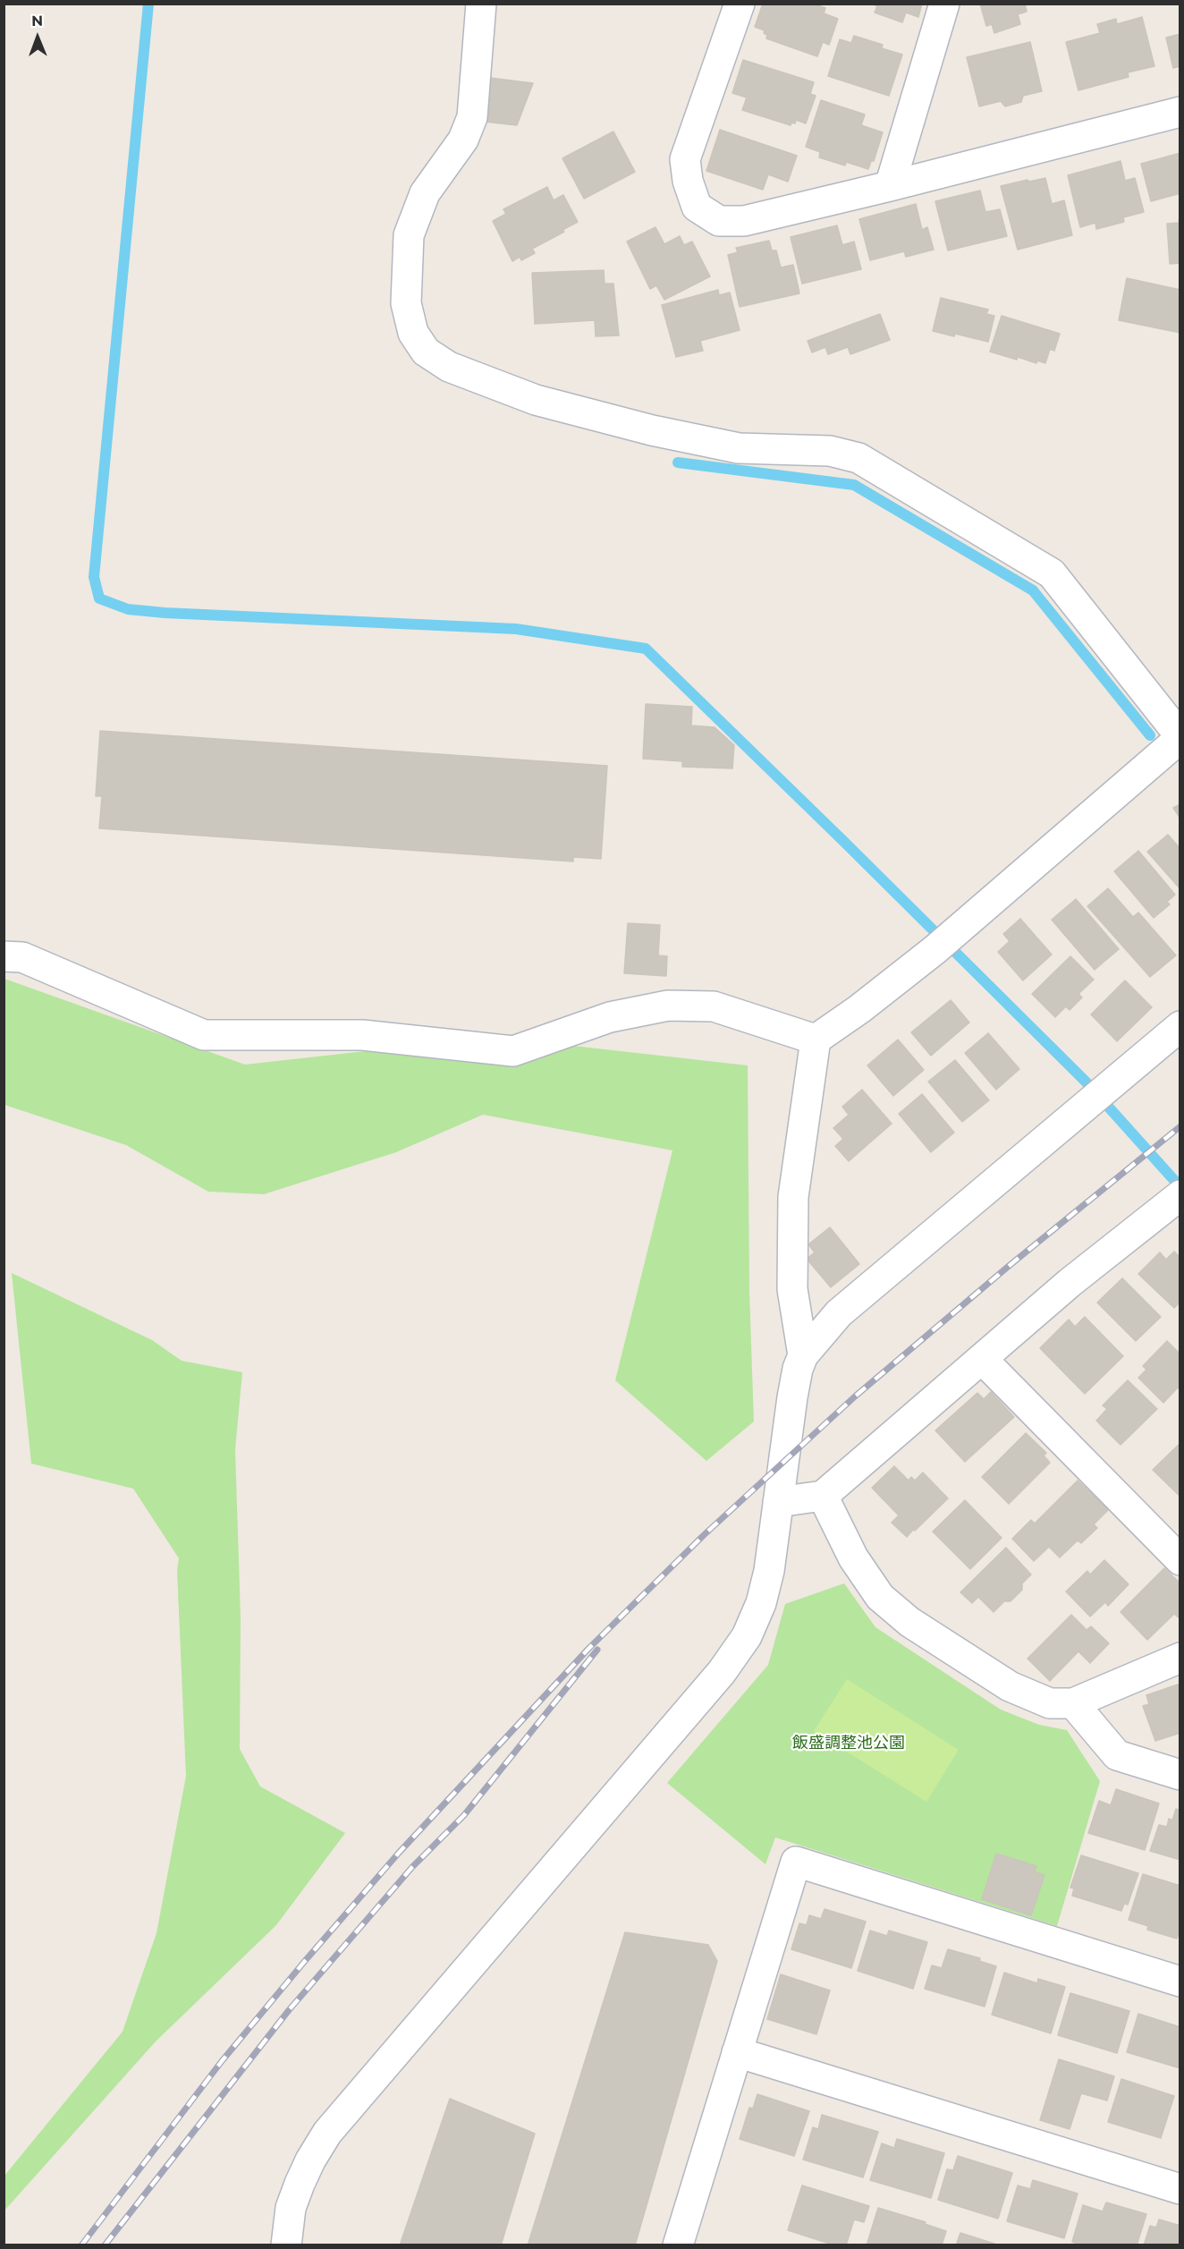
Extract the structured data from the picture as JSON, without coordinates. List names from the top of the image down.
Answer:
{
  "parks": ["飯盛調整池公園"],
  "north": "top"
}
